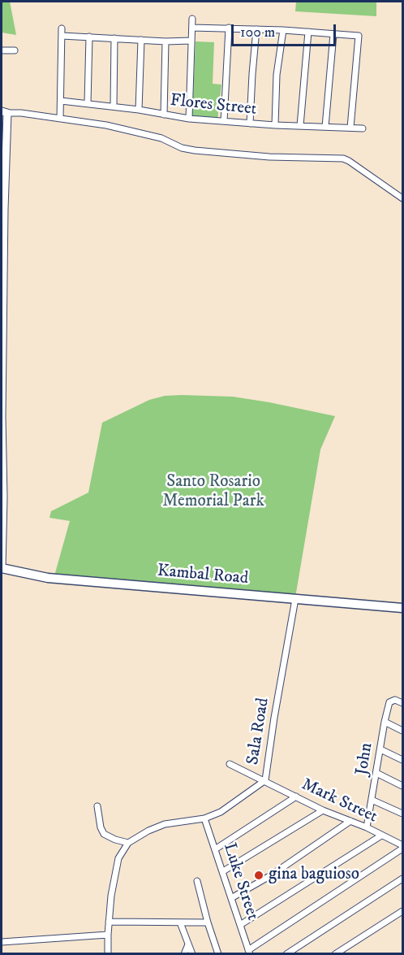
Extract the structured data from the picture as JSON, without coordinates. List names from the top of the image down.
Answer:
{
  "streets": {
    "main road": ["Kambal Road"],
    "street": [
      "Flores Street",
      "Sala Road",
      "John",
      "Mark Street",
      "Luke Street"
    ]
  },
  "crossings": [
    ["Kambal Road", "Sala Road"],
    ["Sala Road", "Mark Street"],
    ["Sala Road", "Luke Street"],
    ["John", "Mark Street"]
  ],
  "parks": ["Santo Rosario Memorial Park"],
  "places": ["gina baguioso"],
  "scale_bar": "100 m"
}
